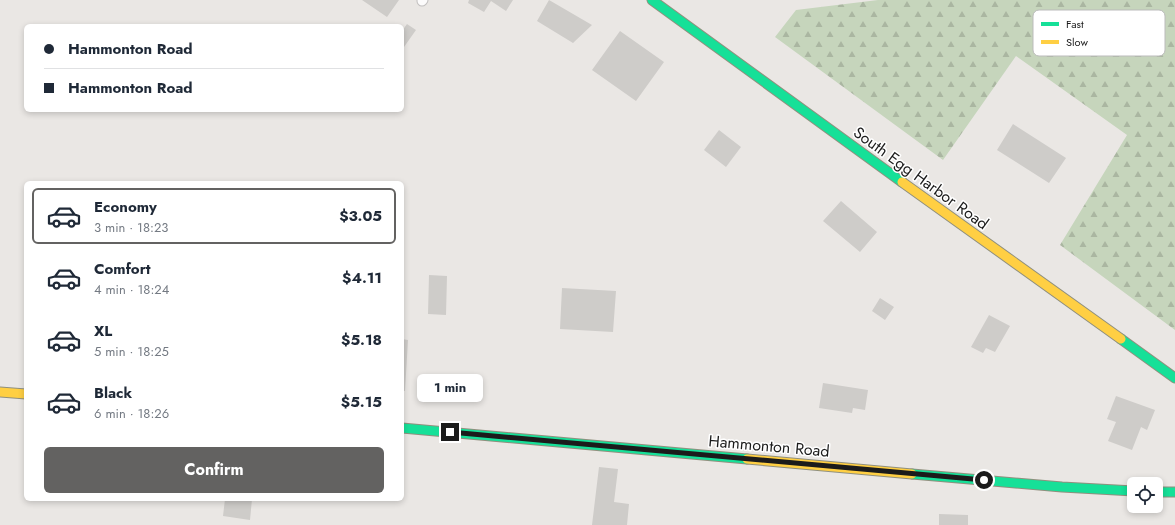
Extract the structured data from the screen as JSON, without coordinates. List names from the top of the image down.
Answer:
{
  "streets": {
    "street": ["South Egg Harbor Road", "Hammonton Road"]
  },
  "legend": ["Fast", "Slow"],
  "page": {
    "banner": ["Hammonton Road", "Hammonton Road"],
    "list": [
      {
        "name": "Economy",
        "note": "3 min · 18:23",
        "value": "$3.05"
      },
      {
        "name": "Comfort",
        "note": "4 min · 18:24",
        "value": "$4.11"
      },
      {
        "name": "XL",
        "note": "5 min · 18:25",
        "value": "$5.18"
      },
      {
        "name": "Black",
        "note": "6 min · 18:26",
        "value": "$5.15"
      }
    ],
    "bubble": "1 min",
    "buttons": "Confirm"
  }
}
